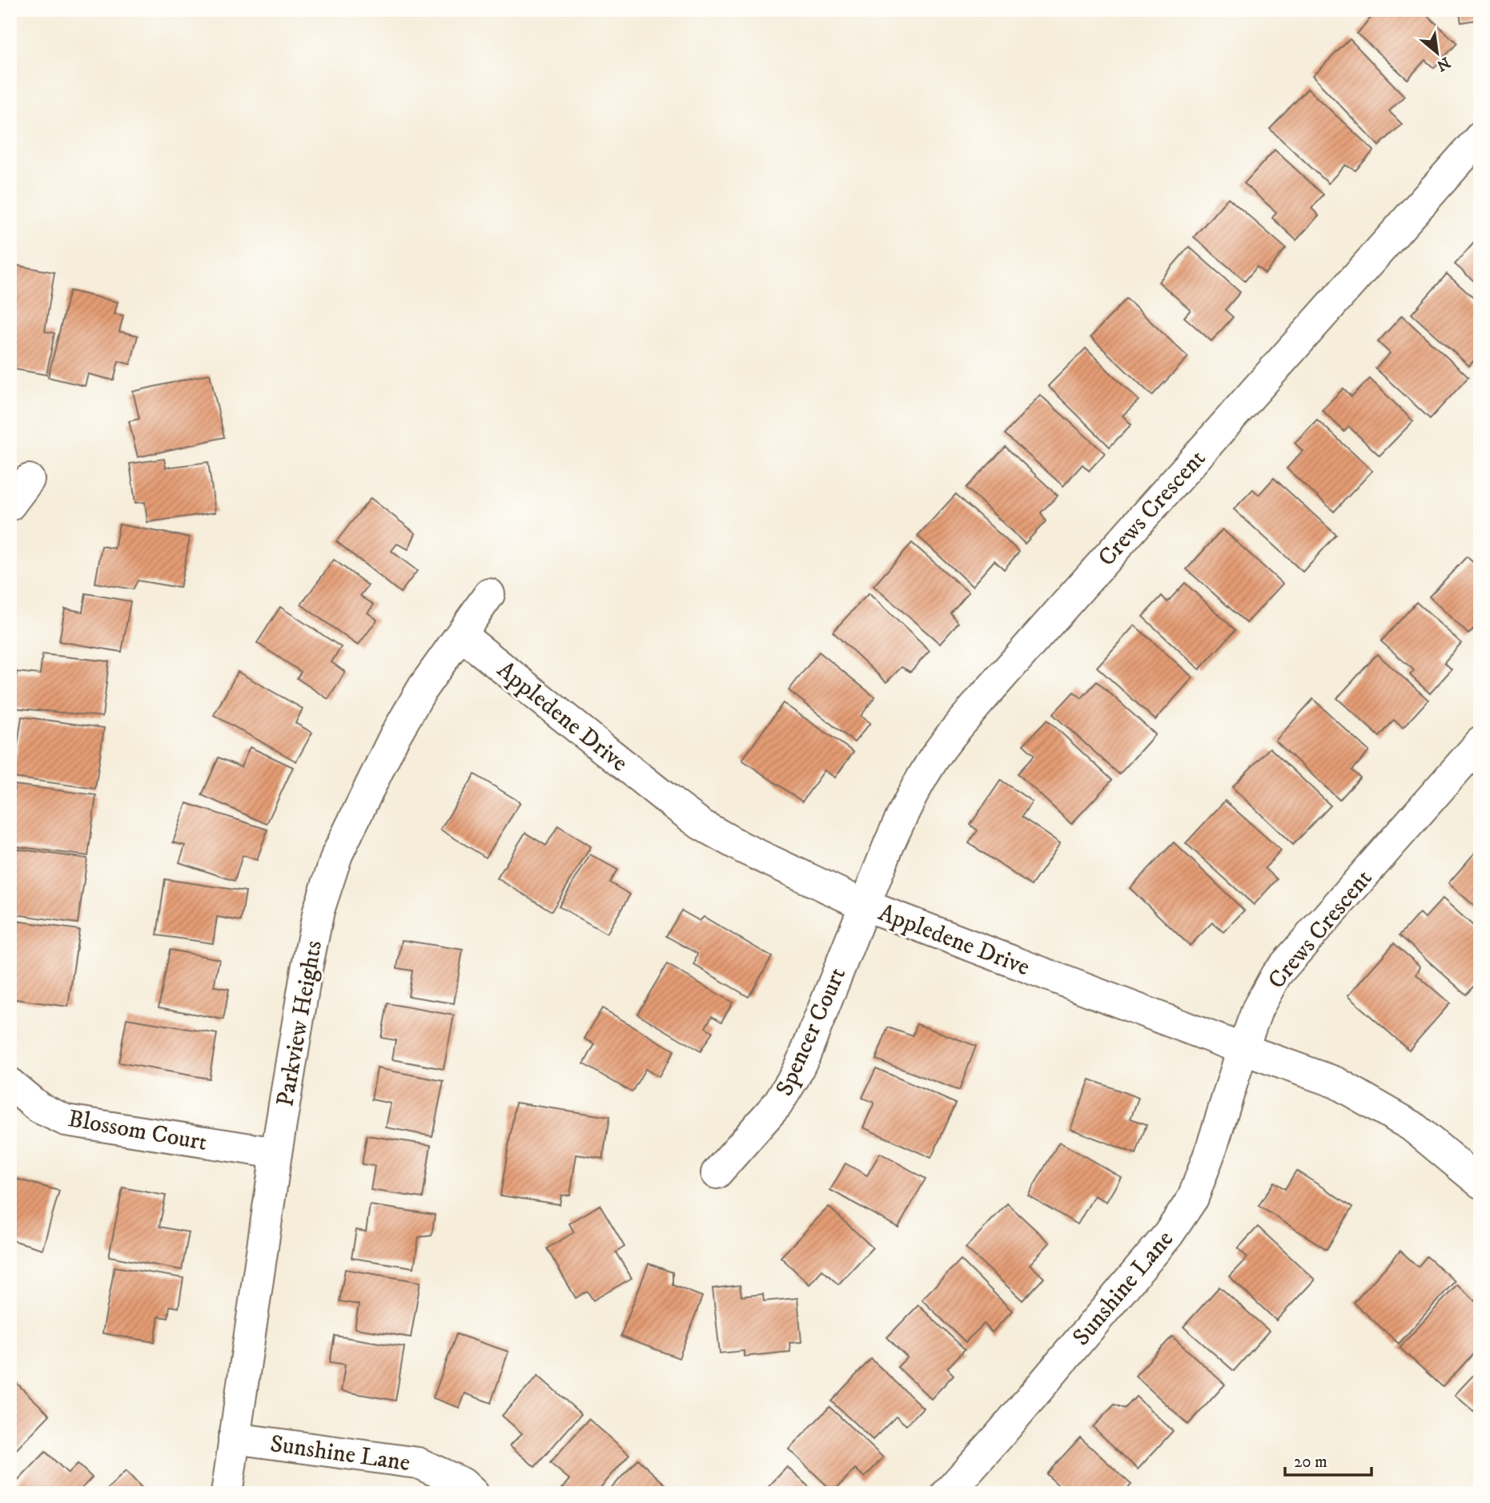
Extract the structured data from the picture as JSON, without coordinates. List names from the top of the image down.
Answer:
{
  "streets": {
    "street": [
      "Crews Crescent",
      "Appledene Drive",
      "Parkview Heights",
      "Spencer Court",
      "Blossom Court",
      "Sunshine Lane"
    ]
  },
  "crossings": [
    ["Crews Crescent", "Appledene Drive"],
    ["Crews Crescent", "Spencer Court"],
    ["Crews Crescent", "Sunshine Lane"],
    ["Appledene Drive", "Parkview Heights"],
    ["Appledene Drive", "Spencer Court"],
    ["Appledene Drive", "Sunshine Lane"],
    ["Parkview Heights", "Blossom Court"],
    ["Parkview Heights", "Sunshine Lane"]
  ],
  "scale_bar": "20 m",
  "north": "bottom right"
}
